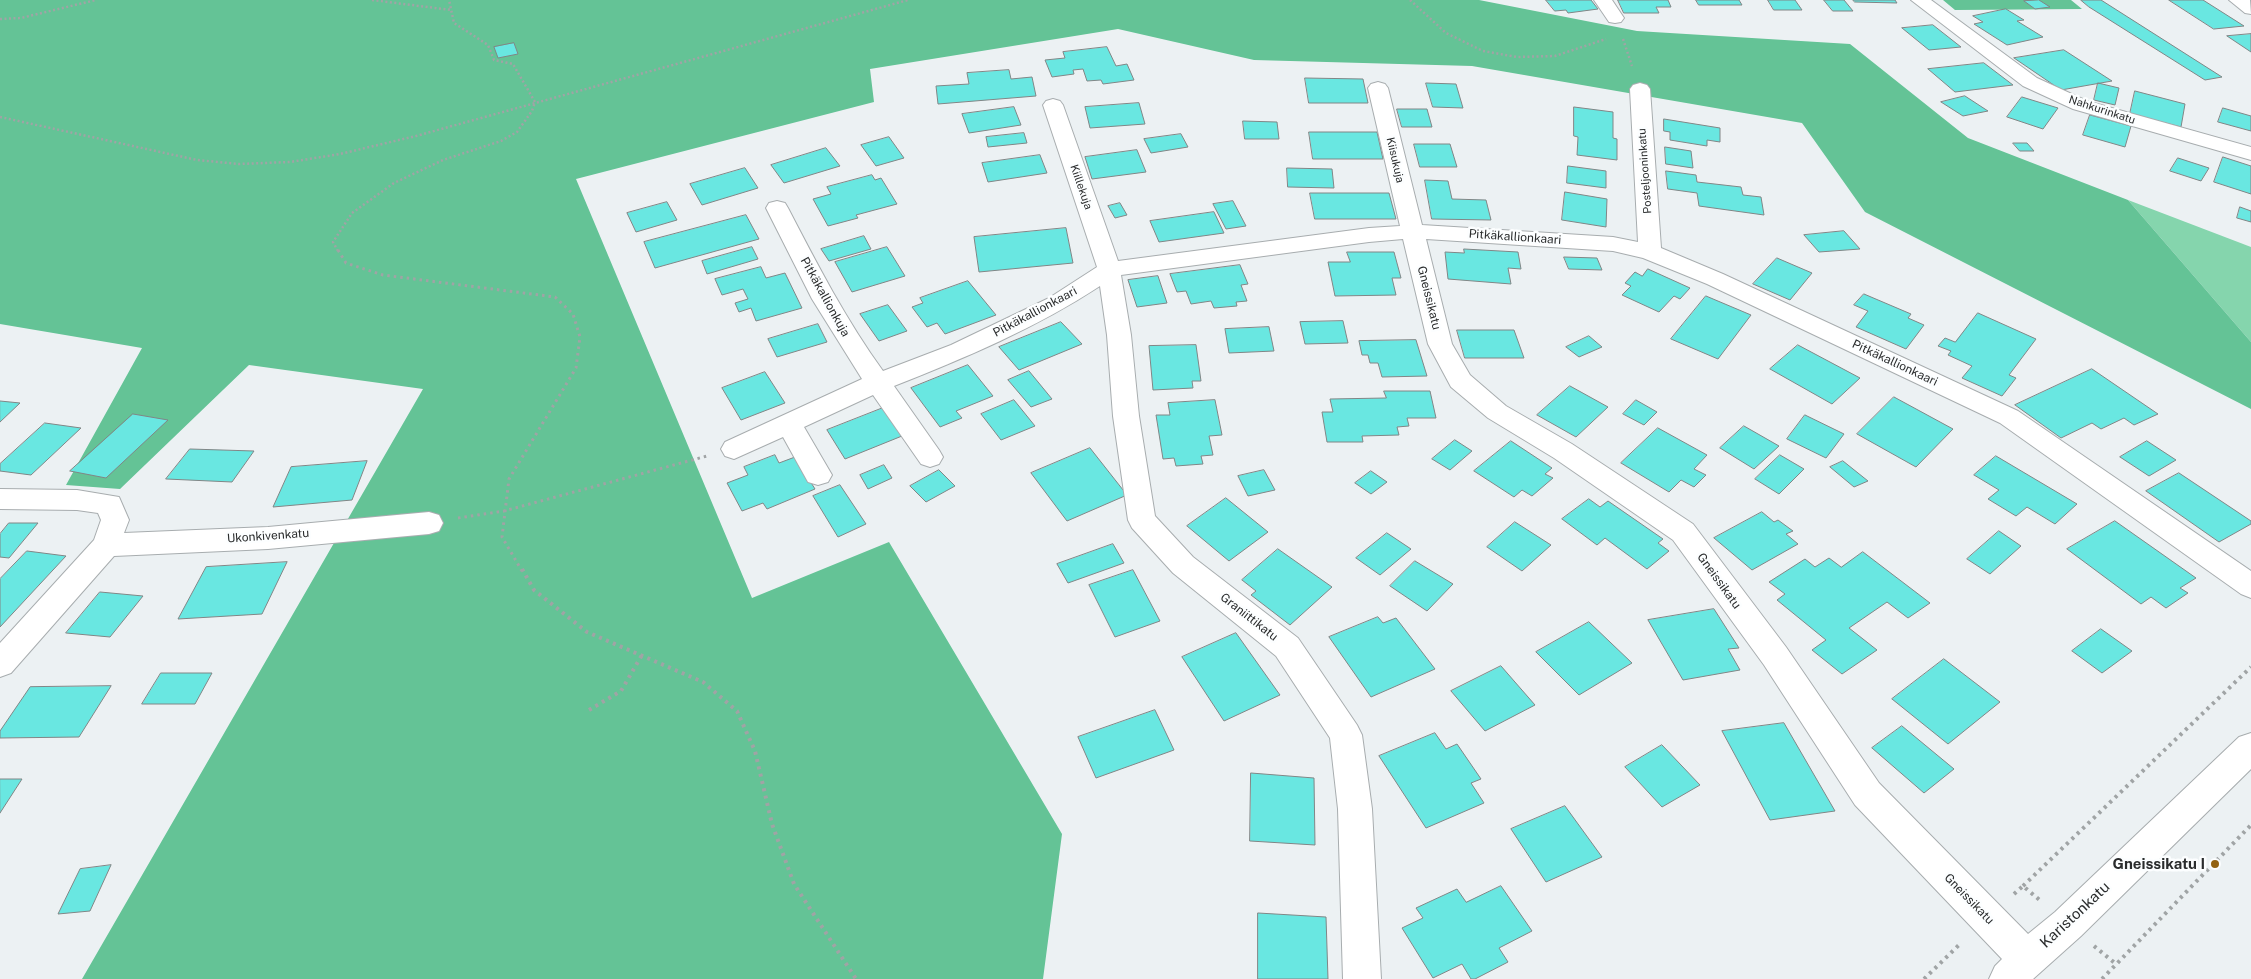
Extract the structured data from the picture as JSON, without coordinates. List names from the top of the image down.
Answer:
{
  "streets": {
    "street": [
      "Nahkurinkatu",
      "Kiisukuja",
      "Posteljooninkatu",
      "Kiillekuja",
      "Pitkäkallionkaari",
      "Pitkäkallionkuja",
      "Gneissikatu",
      "Ukonkivenkatu",
      "Graniittikatu",
      "Karistonkatu"
    ]
  },
  "crossings": [
    ["Kiisukuja", "Pitkäkallionkaari"],
    ["Kiisukuja", "Gneissikatu"],
    ["Posteljooninkatu", "Pitkäkallionkaari"],
    ["Kiillekuja", "Pitkäkallionkaari"],
    ["Kiillekuja", "Graniittikatu"],
    ["Pitkäkallionkaari", "Pitkäkallionkuja"],
    ["Pitkäkallionkaari", "Gneissikatu"],
    ["Pitkäkallionkaari", "Graniittikatu"],
    ["Gneissikatu", "Karistonkatu"]
  ],
  "places": ["Gneissikatu I"]
}
